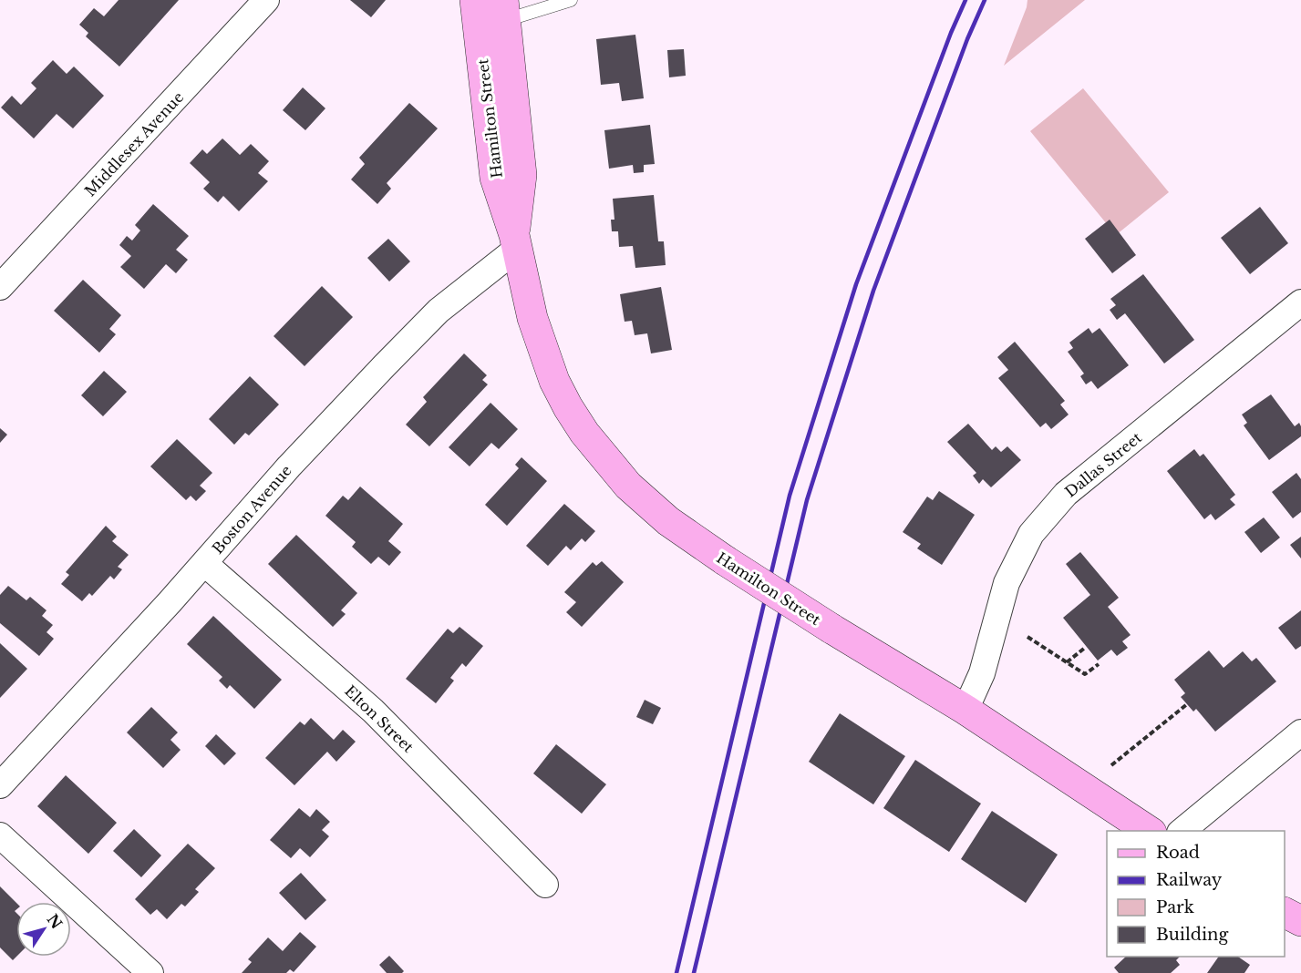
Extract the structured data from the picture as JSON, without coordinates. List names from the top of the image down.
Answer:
{
  "streets": {
    "main road": ["Hamilton Street"],
    "street": [
      "Middlesex Avenue",
      "Dallas Street",
      "Boston Avenue",
      "Elton Street"
    ]
  },
  "crossings": [
    ["Hamilton Street", "Dallas Street"],
    ["Hamilton Street", "Boston Avenue"],
    ["Boston Avenue", "Elton Street"]
  ],
  "legend": [
    "Road",
    "Railway",
    "Park",
    "Building"
  ],
  "north": "top right"
}
